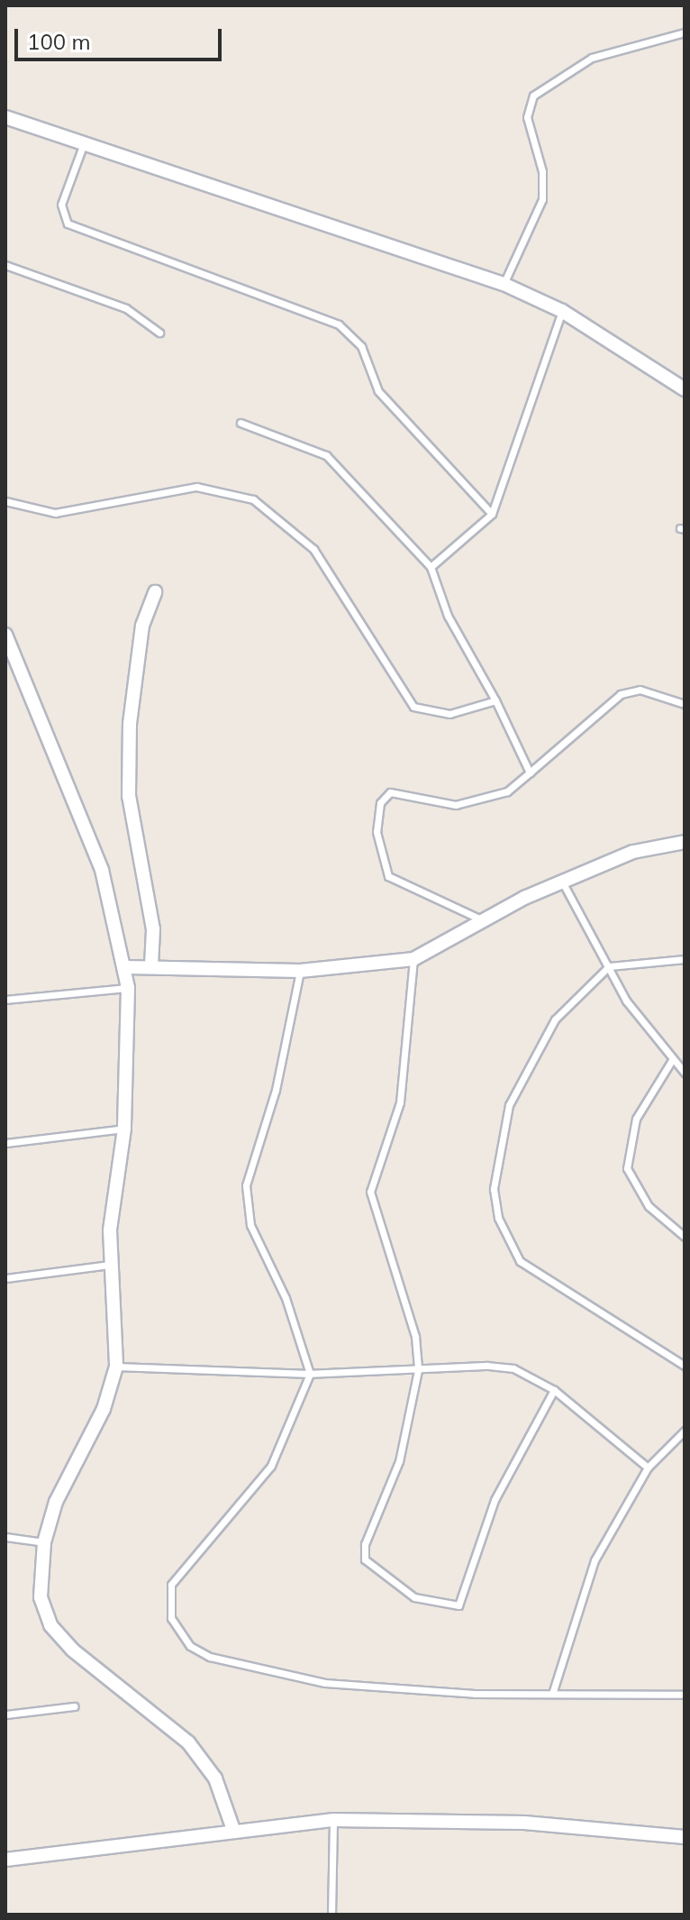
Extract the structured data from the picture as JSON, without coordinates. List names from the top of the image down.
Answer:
{
  "scale_bar": "100 m"
}
